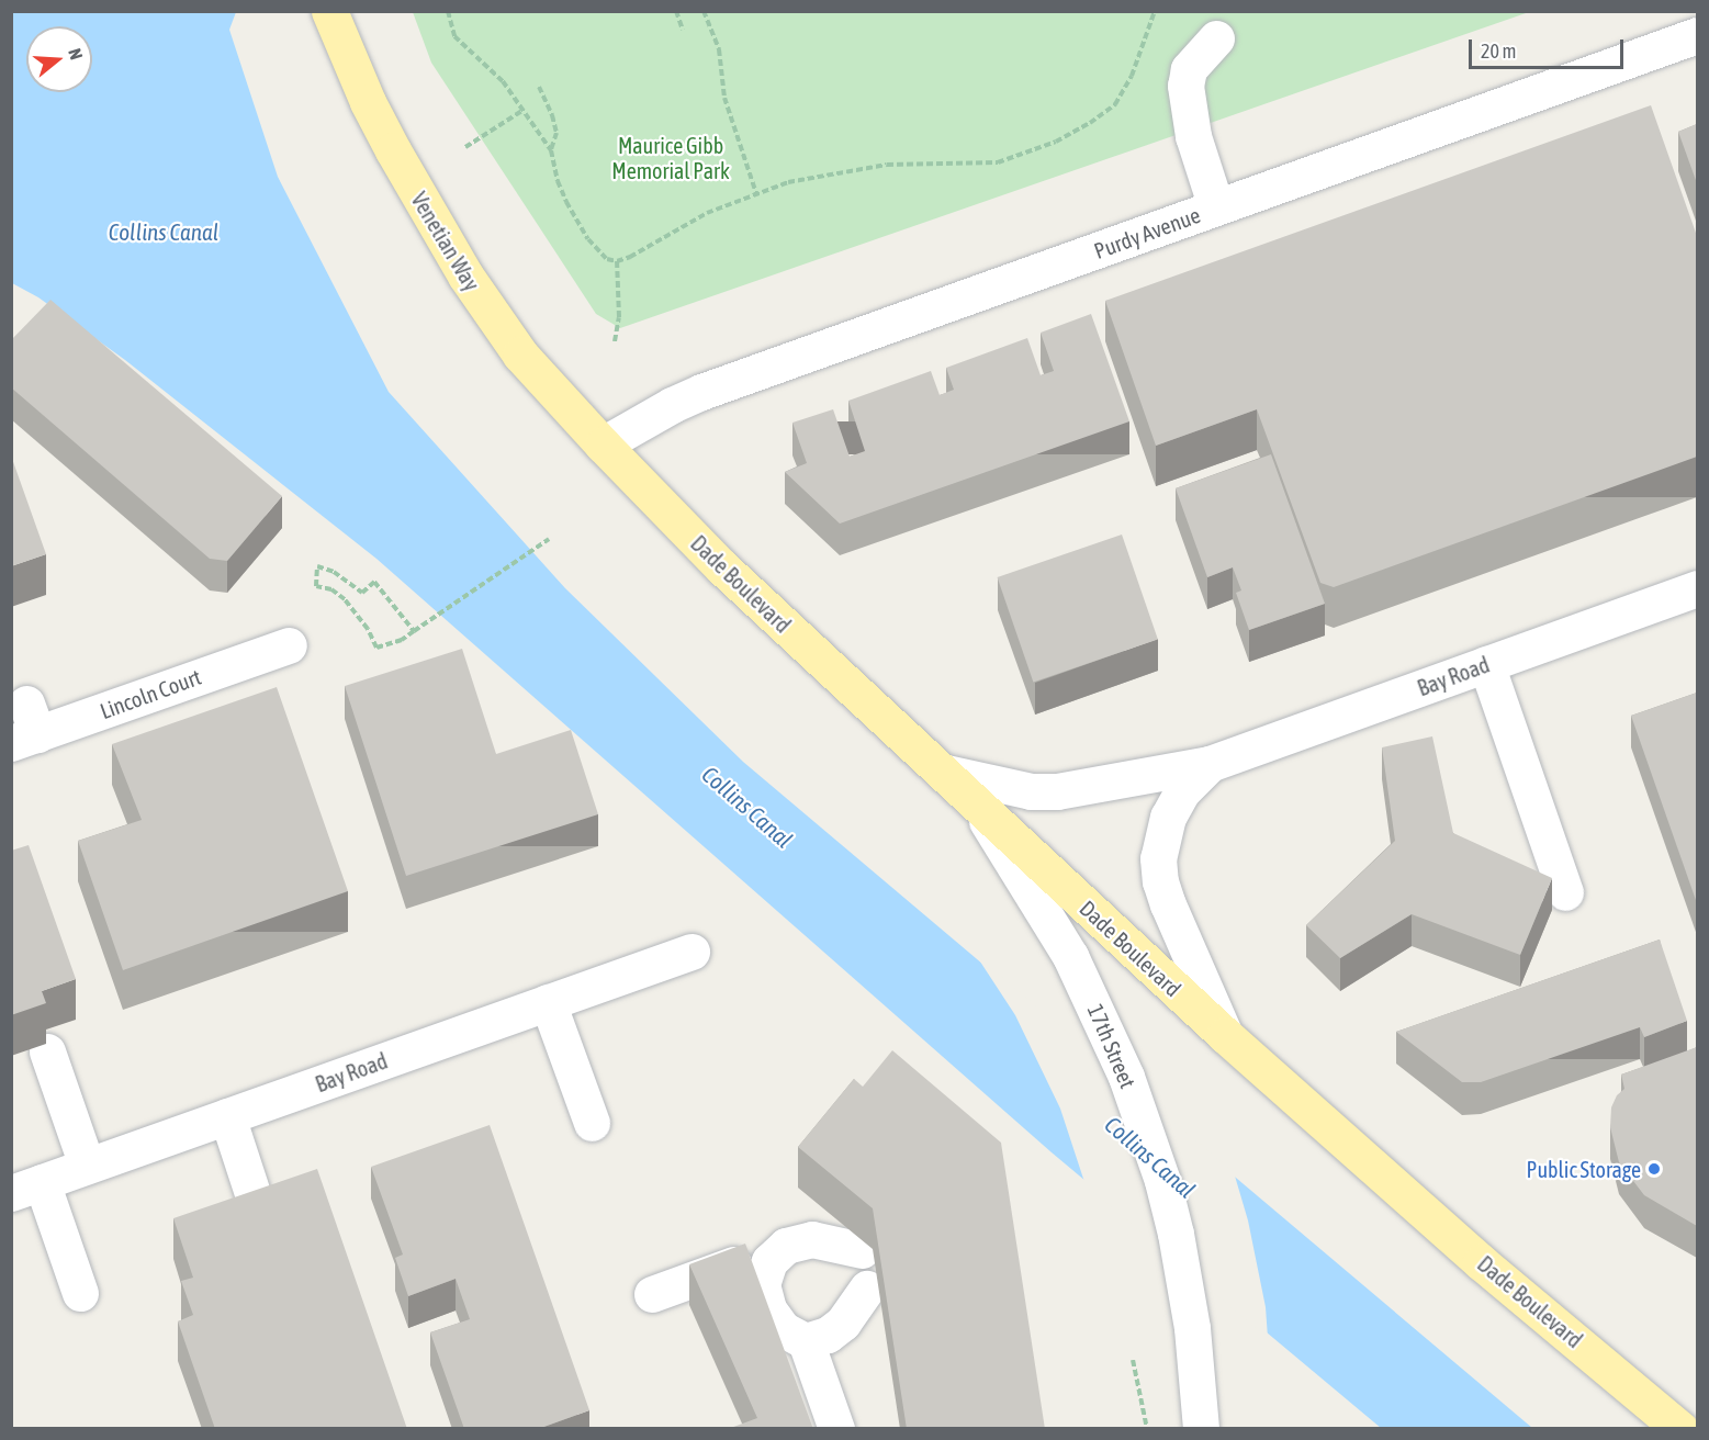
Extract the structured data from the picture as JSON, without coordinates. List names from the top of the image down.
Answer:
{
  "streets": {
    "main road": ["Venetian Way", "Dade Boulevard"],
    "street": [
      "Purdy Avenue",
      "Bay Road",
      "Lincoln Court",
      "17th Street"
    ]
  },
  "crossings": [
    ["Purdy Avenue", "Venetian Way"],
    ["Purdy Avenue", "Dade Boulevard"],
    ["Venetian Way", "Dade Boulevard"],
    ["Dade Boulevard", "Bay Road"],
    ["Dade Boulevard", "17th Street"]
  ],
  "water": ["Collins Canal"],
  "parks": ["Maurice Gibb Memorial Park"],
  "places": ["Public Storage"],
  "scale_bar": "20 m",
  "north": "right"
}
